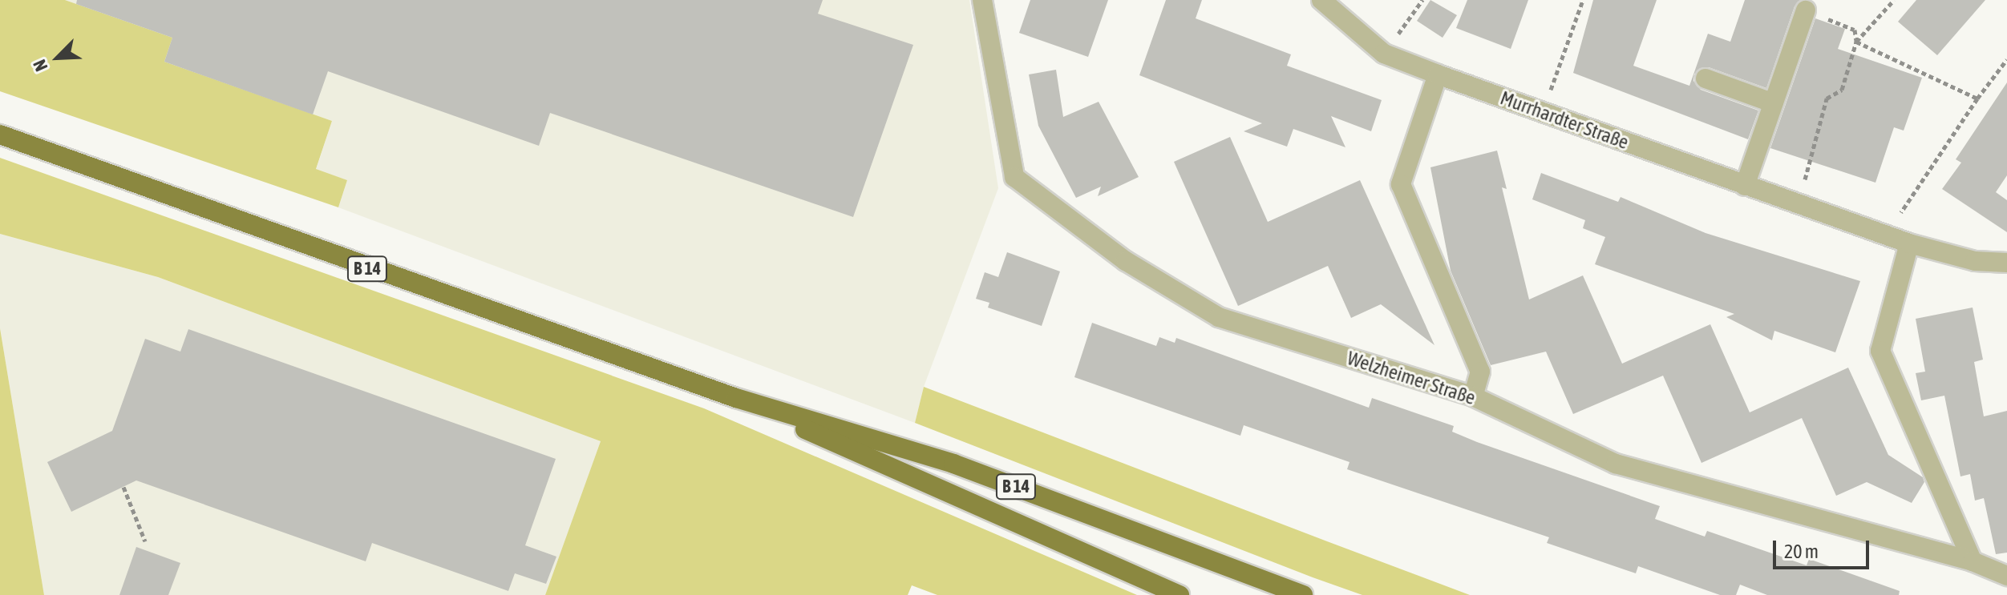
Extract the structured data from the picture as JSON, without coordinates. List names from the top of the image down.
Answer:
{
  "streets": {
    "main road": ["B 14"],
    "street": ["Murrhardter Straße", "Welzheimer Straße"]
  },
  "scale_bar": "20 m",
  "north": "bottom left"
}
